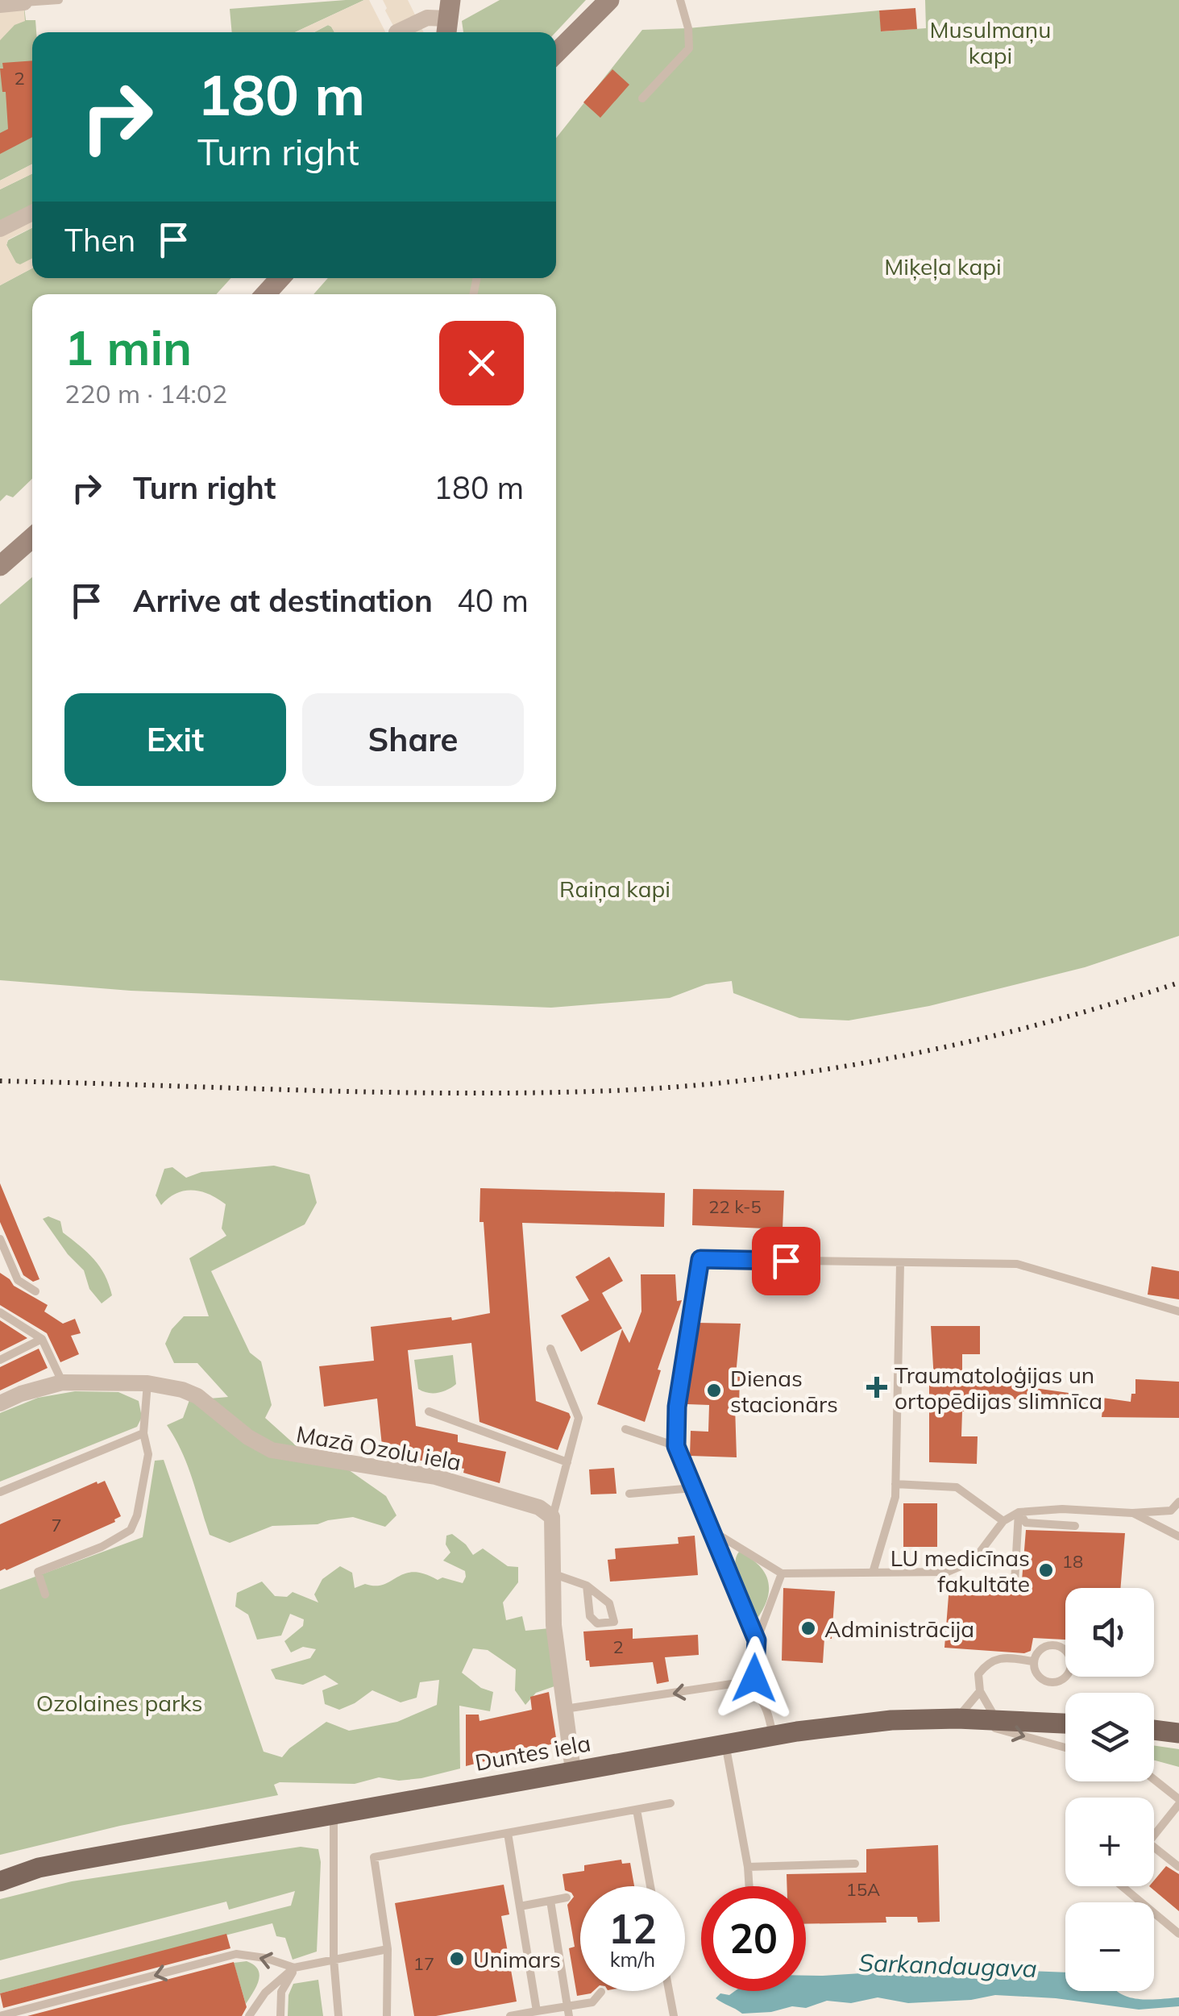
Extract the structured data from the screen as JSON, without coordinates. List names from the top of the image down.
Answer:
{
  "streets": {
    "main road": ["Duntes iela"],
    "street": ["Mazā Ozolu iela"]
  },
  "water": ["Sarkandaugava"],
  "parks": [
    "Musulmaņu kapi",
    "Miķeļa kapi",
    "Raiņa kapi",
    "Ozolaines parks"
  ],
  "places": {
    "health": ["Traumatoloģijas un ortopēdijas slimnīca"],
    "other": [
      "Dienas stacionārs",
      "LU medicīnas fakultāte",
      "Administrācija",
      "Unimars"
    ]
  },
  "house_numbers": [
    "2",
    "22 k-5",
    "7",
    "18",
    "2",
    "15A",
    "17"
  ],
  "page": {
    "turn": ["180 m", "Turn right"],
    "then": "Then",
    "heading": ["1 min", "220 m · 14:02"],
    "list": [
      {
        "name": "Turn right",
        "value": "180 m"
      },
      {
        "name": "Arrive at destination",
        "value": "40 m"
      }
    ],
    "buttons": ["Exit", "Share"],
    "map_buttons": ["+", "−"],
    "speed": "12 km/h",
    "limit": "20"
  }
}
